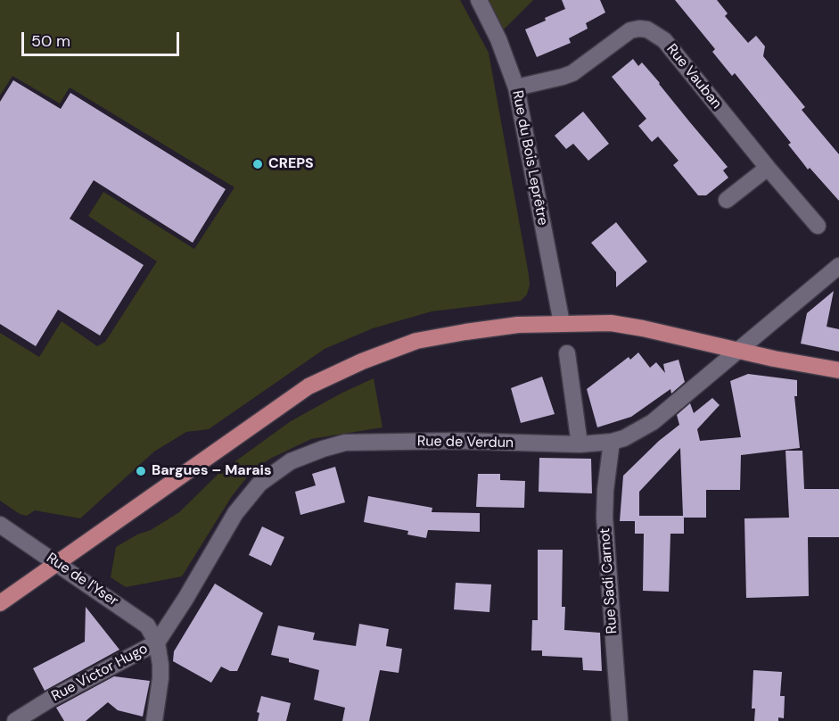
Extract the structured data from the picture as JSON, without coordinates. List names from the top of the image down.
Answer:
{
  "streets": {
    "street": [
      "Rue Vauban",
      "Rue du Bois Leprêtre",
      "Rue de Verdun",
      "Rue de l'Yser",
      "Rue Sadi Carnot",
      "Rue Victor Hugo"
    ]
  },
  "crossings": [
    ["Rue Vauban", "Rue du Bois Leprêtre"],
    ["Rue de Verdun", "Rue de l'Yser"],
    ["Rue de Verdun", "Rue Sadi Carnot"],
    ["Rue de Verdun", "Rue Victor Hugo"],
    ["Rue de l'Yser", "Rue Victor Hugo"]
  ],
  "places": ["CREPS", "Bargues – Marais"],
  "scale_bar": "50 m"
}
